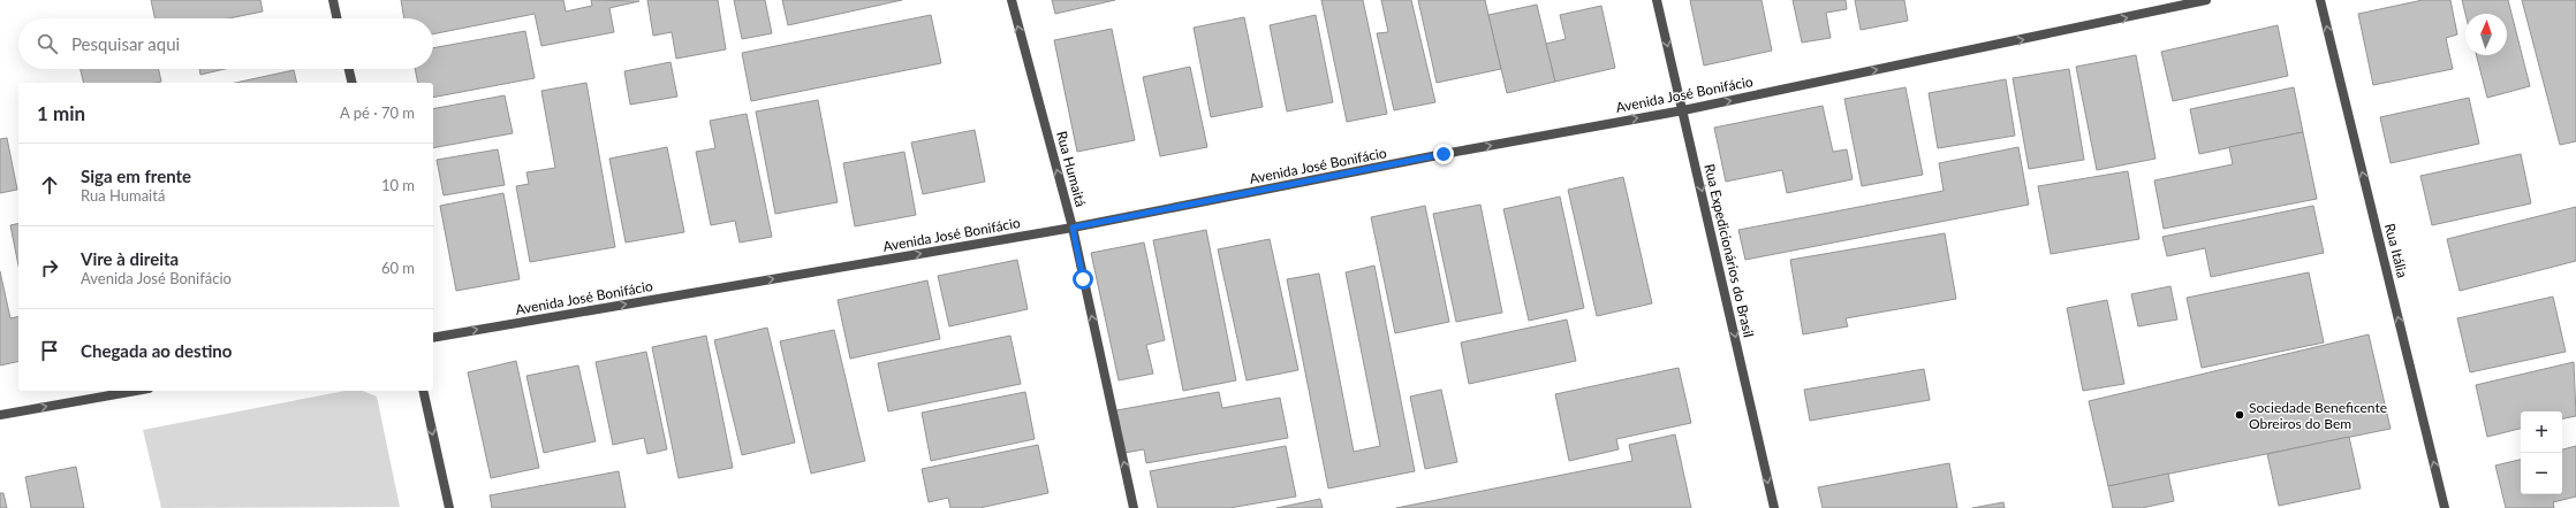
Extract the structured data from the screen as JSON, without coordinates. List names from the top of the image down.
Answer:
{
  "streets": {
    "street": [
      "Avenida José Bonifácio",
      "Rua Humaitá",
      "Rua Expedicionários do Brasil",
      "Rua Itália"
    ]
  },
  "crossings": [
    ["Avenida José Bonifácio", "Rua Humaitá"],
    ["Avenida José Bonifácio", "Rua Expedicionários do Brasil"]
  ],
  "one_way": [
    "Avenida José Bonifácio",
    "Rua Humaitá",
    "Rua Expedicionários do Brasil",
    "Rua Itália"
  ],
  "places": ["Sociedade Beneficente Obreiros do Bem"],
  "north": "top",
  "page": {
    "search": "Pesquisar aqui",
    "heading": ["1 min", "A pé · 70 m"],
    "list": [
      ["Siga em frente", "Rua Humaitá", "10 m"],
      ["Vire à direita", "Avenida José Bonifácio", "60 m"],
      "Chegada ao destino"
    ],
    "map_buttons": ["+", "−"]
  }
}
